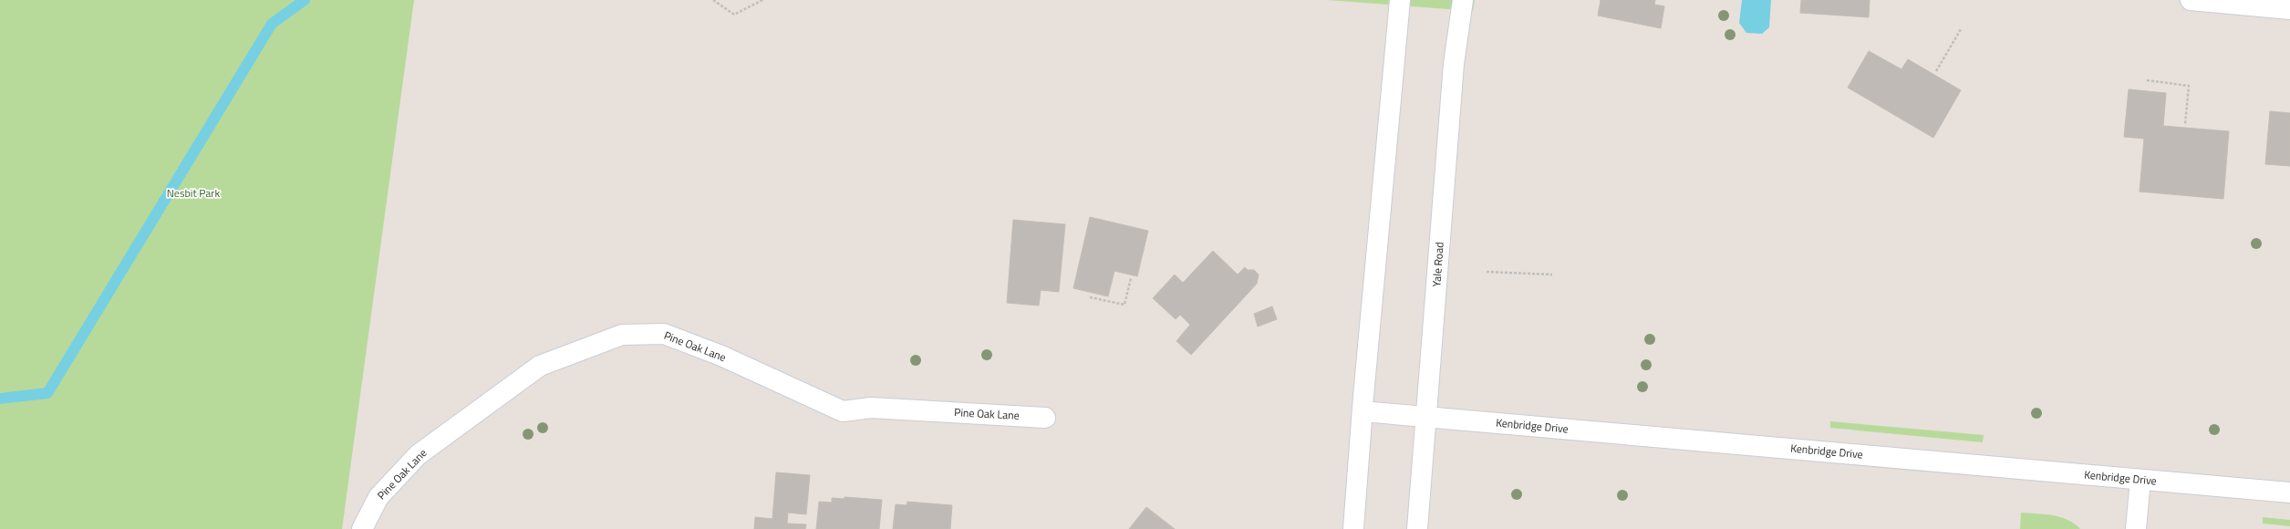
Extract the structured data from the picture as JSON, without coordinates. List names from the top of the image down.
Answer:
{
  "streets": {
    "street": ["Yale Road", "Pine Oak Lane", "Kenbridge Drive"]
  },
  "crossings": [
    ["Yale Road", "Kenbridge Drive"]
  ],
  "parks": ["Nesbit Park"]
}
